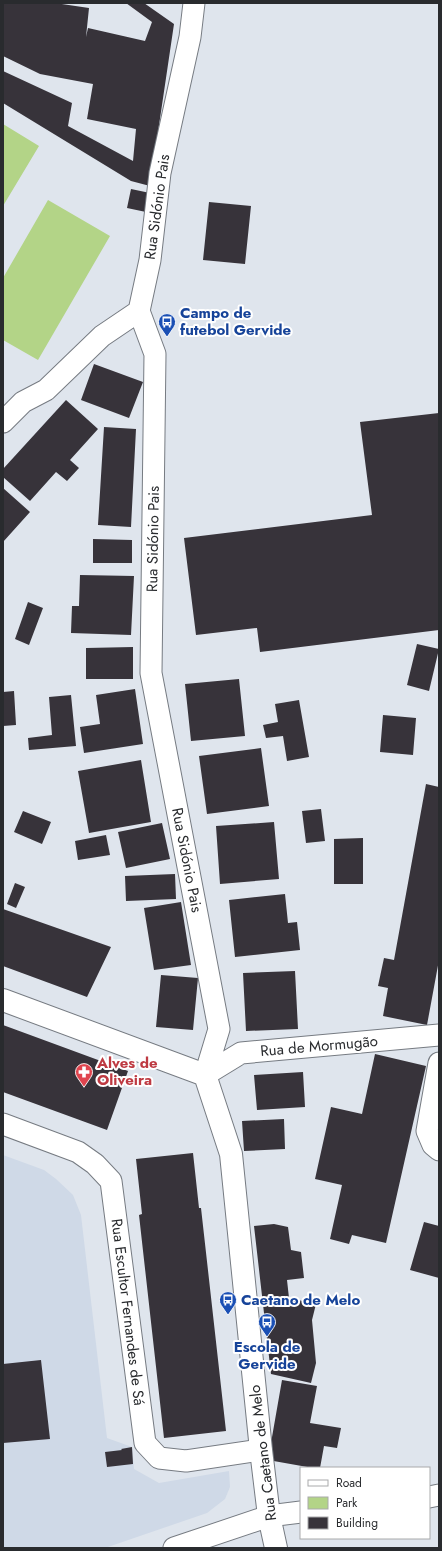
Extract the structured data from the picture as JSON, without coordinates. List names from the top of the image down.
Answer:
{
  "streets": {
    "street": [
      "Rua Sidónio Pais",
      "Rua de Mormugão",
      "Rua Escultor Fernandes de Sá",
      "Rua Caetano de Melo"
    ]
  },
  "crossings": [
    ["Rua Sidónio Pais", "Rua de Mormugão"],
    ["Rua Sidónio Pais", "Rua Caetano de Melo"],
    ["Rua de Mormugão", "Rua Caetano de Melo"],
    ["Rua Escultor Fernandes de Sá", "Rua Caetano de Melo"]
  ],
  "places": {
    "bus stop": ["Campo de futebol Gervide", "Caetano de Melo", "Escola de Gervide"],
    "pharmacy": ["Alves de Oliveira"]
  },
  "legend": ["Road", "Park", "Building"]
}
